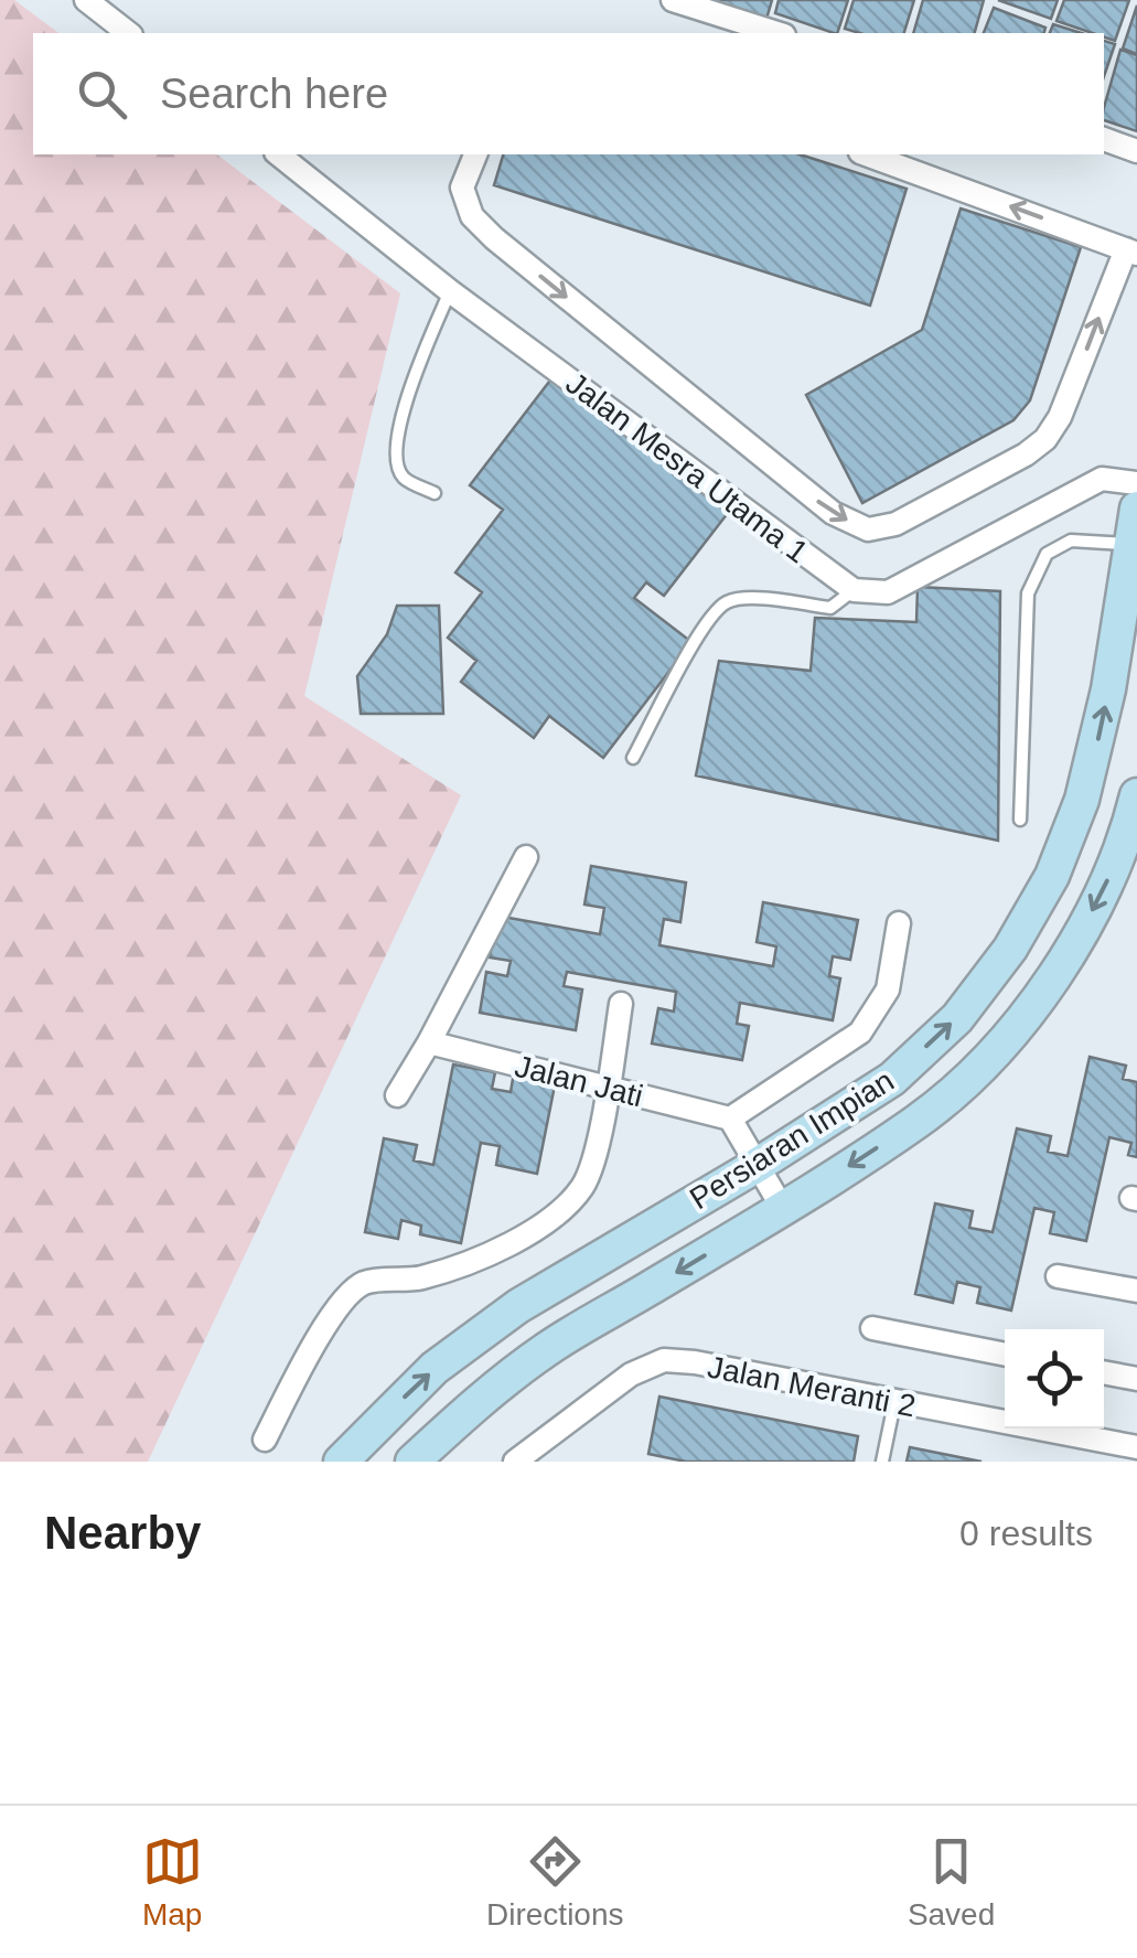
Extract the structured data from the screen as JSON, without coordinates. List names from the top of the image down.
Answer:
{
  "streets": {
    "street": [
      "Jalan Mesra Utama 1",
      "Jalan Jati",
      "Persiaran Impian",
      "Jalan Meranti 2"
    ]
  },
  "page": {
    "search": "Search here",
    "heading": ["Nearby", "0 results"],
    "nav": ["Map", "Directions", "Saved"]
  }
}
